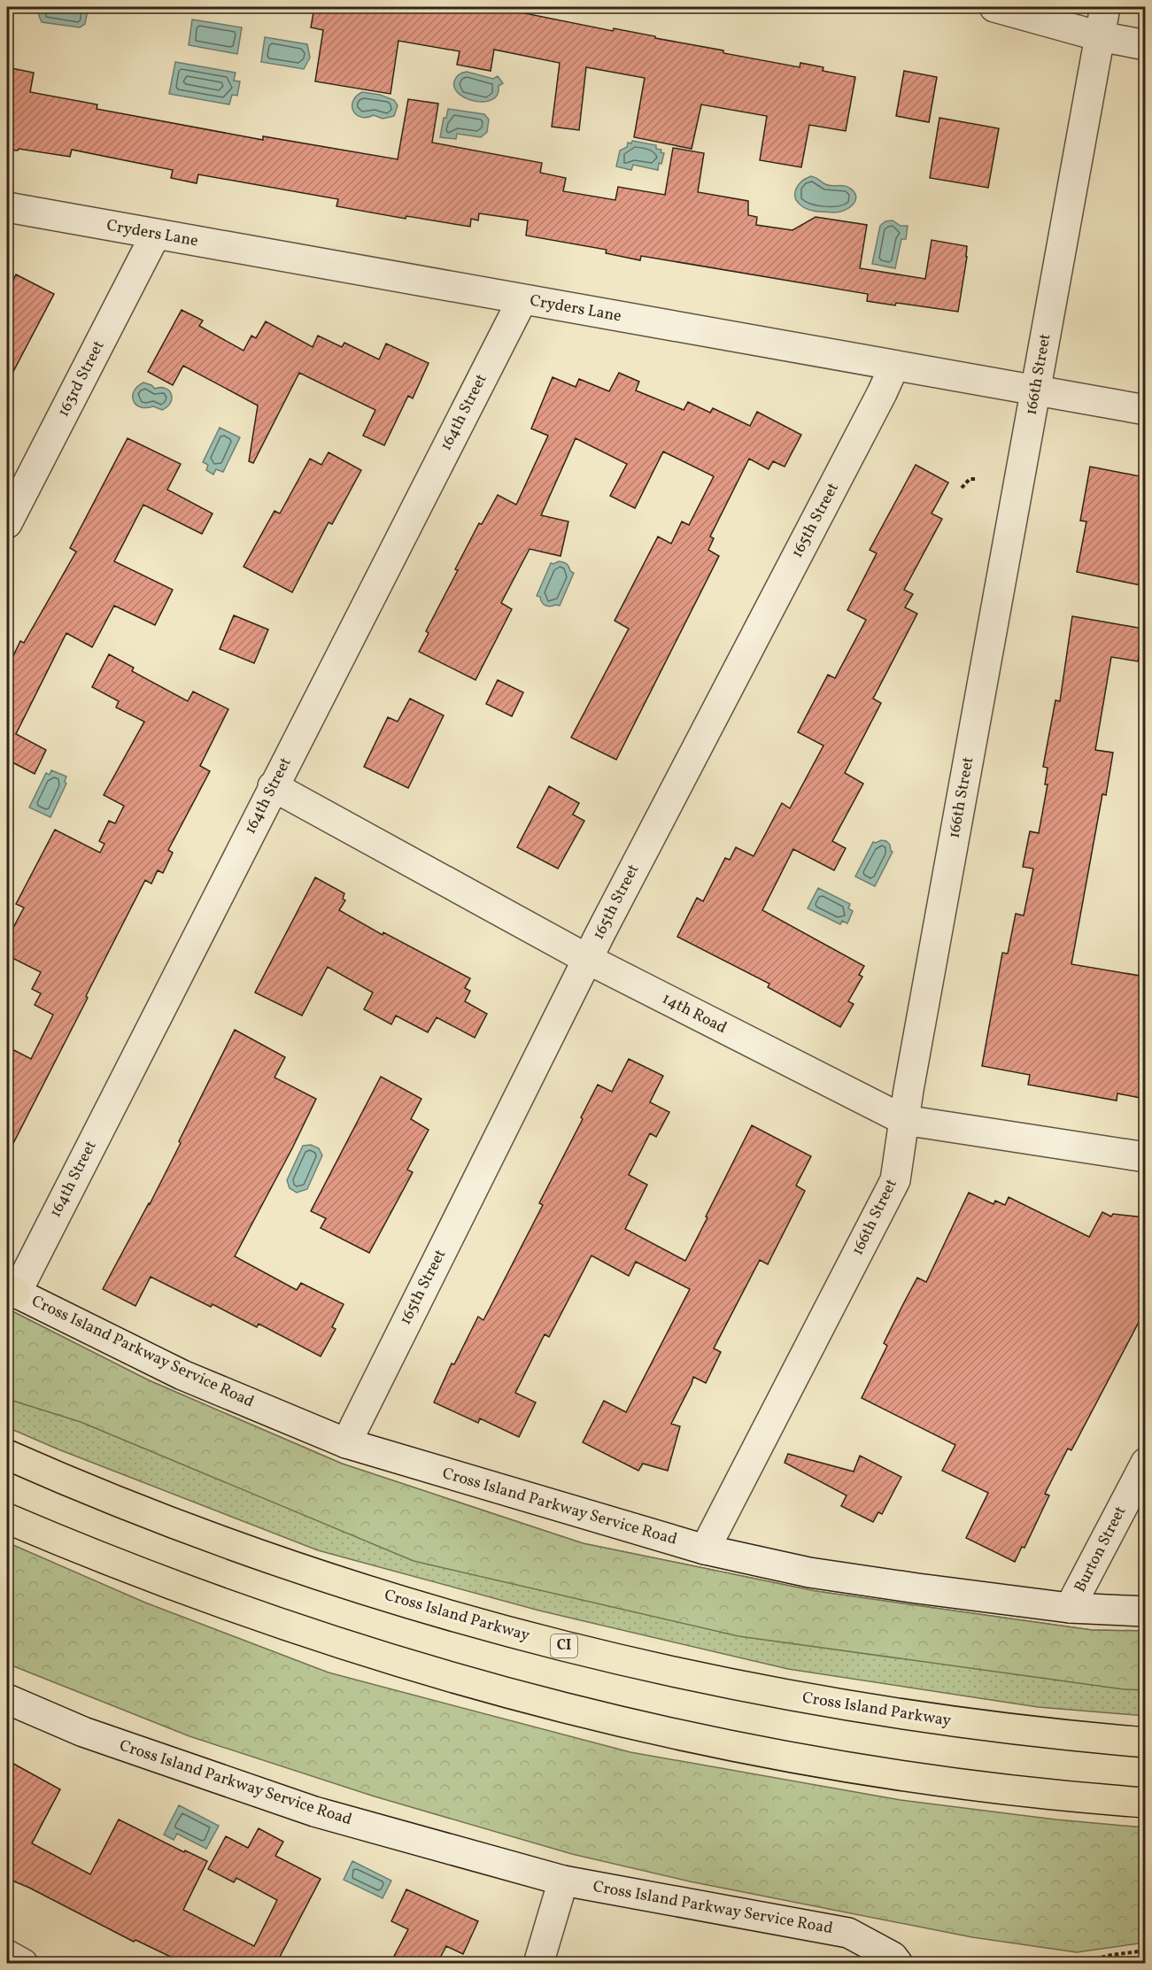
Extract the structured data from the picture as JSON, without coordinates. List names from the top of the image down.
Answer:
{
  "streets": {
    "highway": ["Cross Island Parkway", "CI"],
    "street": [
      "Cryders Lane",
      "166th Street",
      "163rd Street",
      "164th Street",
      "165th Street",
      "14th Road",
      "Cross Island Parkway Service Road",
      "Burton Street"
    ]
  },
  "crossings": [
    ["Cryders Lane", "166th Street"],
    ["Cryders Lane", "163rd Street"],
    ["Cryders Lane", "164th Street"],
    ["Cryders Lane", "165th Street"],
    ["166th Street", "14th Road"],
    ["166th Street", "Cross Island Parkway Service Road"],
    ["164th Street", "14th Road"],
    ["164th Street", "Cross Island Parkway Service Road"],
    ["165th Street", "14th Road"],
    ["165th Street", "Cross Island Parkway Service Road"],
    ["Cross Island Parkway Service Road", "Burton Street"]
  ]
}
